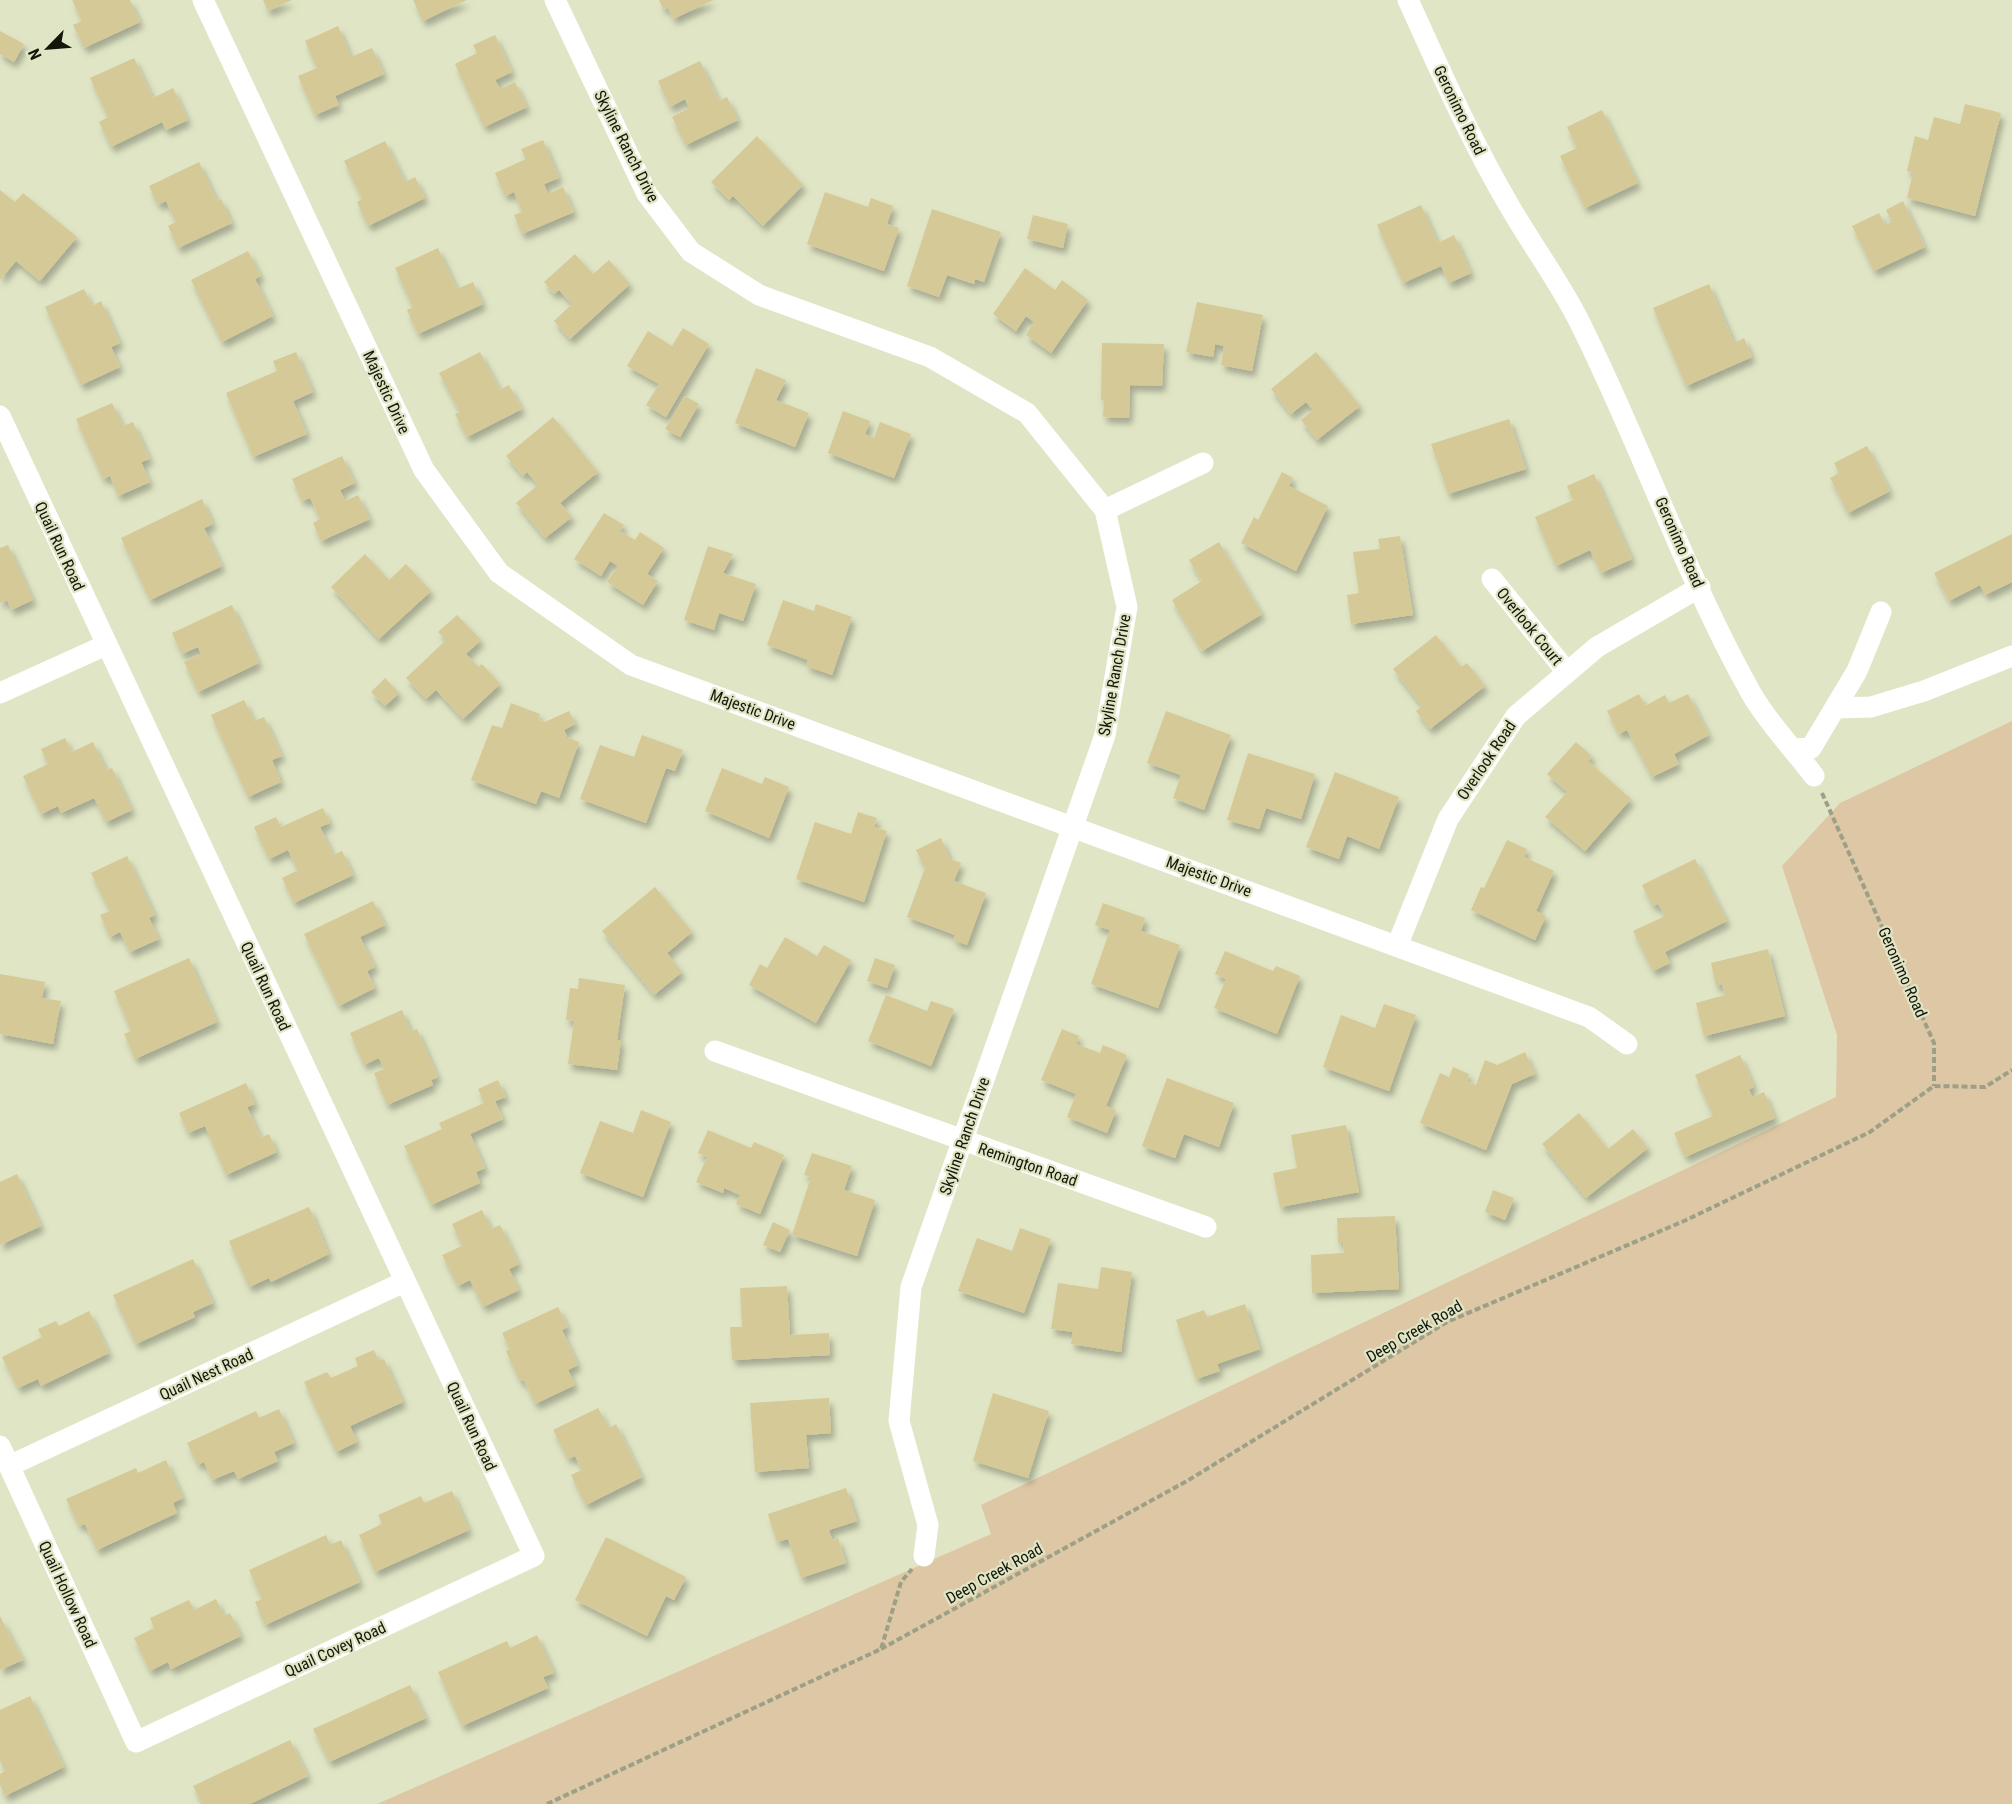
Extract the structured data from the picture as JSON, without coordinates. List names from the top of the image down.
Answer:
{
  "streets": {
    "street": [
      "Geronimo Road",
      "Skyline Ranch Drive",
      "Majestic Drive",
      "Quail Run Road",
      "Overlook Court",
      "Overlook Road",
      "Remington Road",
      "Quail Nest Road",
      "Quail Hollow Road",
      "Quail Covey Road"
    ],
    "path": ["Deep Creek Road"]
  },
  "crossings": [
    ["Geronimo Road", "Overlook Road"],
    ["Geronimo Road", "Deep Creek Road"],
    ["Skyline Ranch Drive", "Majestic Drive"],
    ["Skyline Ranch Drive", "Remington Road"],
    ["Majestic Drive", "Overlook Road"],
    ["Quail Run Road", "Quail Nest Road"],
    ["Quail Run Road", "Quail Covey Road"],
    ["Overlook Court", "Overlook Road"],
    ["Quail Nest Road", "Quail Hollow Road"],
    ["Quail Hollow Road", "Quail Covey Road"]
  ],
  "north": "bottom left"
}
